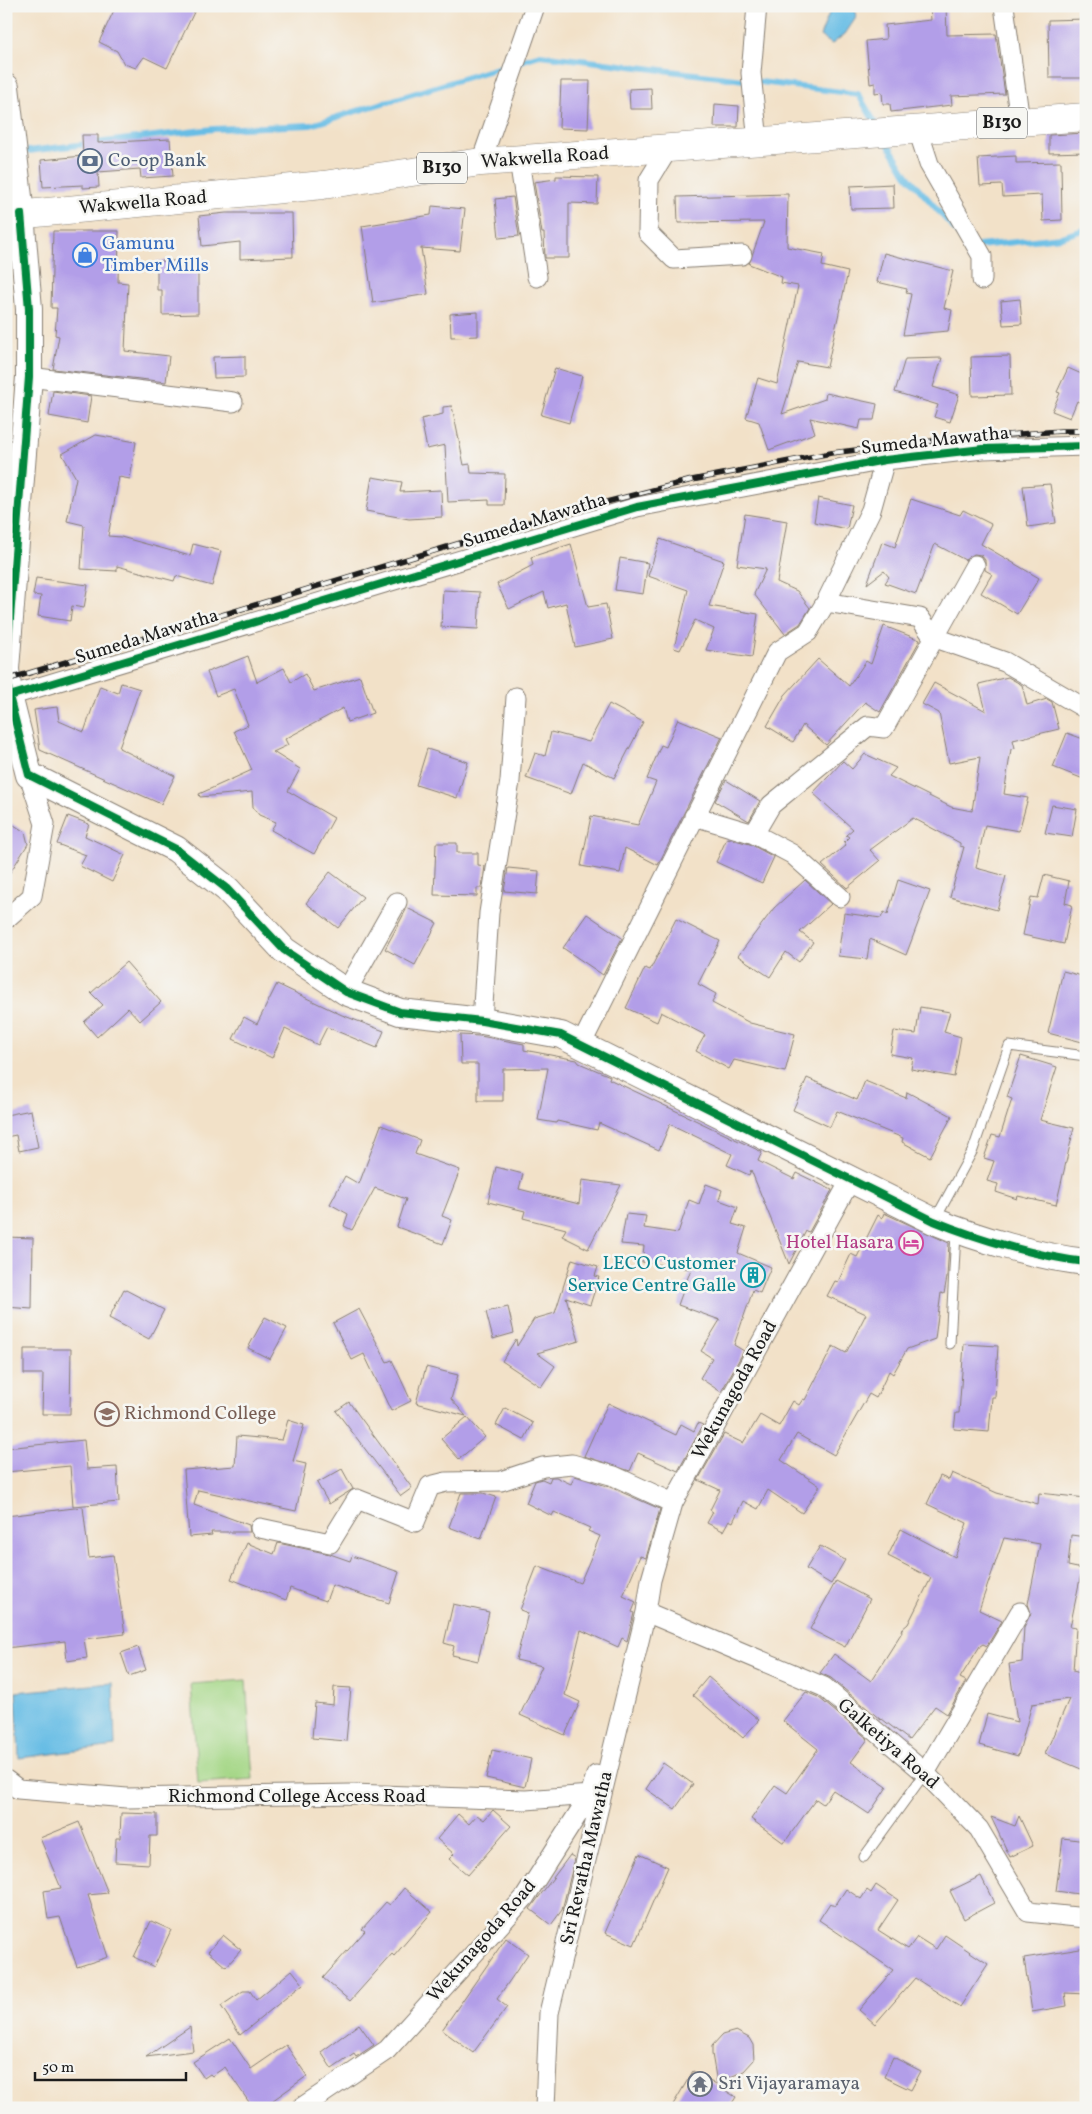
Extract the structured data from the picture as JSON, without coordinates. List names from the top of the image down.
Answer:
{
  "streets": {
    "main road": ["B130", "Wakwella Road"],
    "street": [
      "Sumeda Mawatha",
      "Wekunagoda Road",
      "Galketiya Road",
      "Richmond College Access Road",
      "Sri Revatha Mawatha"
    ]
  },
  "crossings": [
    ["Wekunagoda Road", "Galketiya Road"],
    ["Wekunagoda Road", "Richmond College Access Road"],
    ["Wekunagoda Road", "Sri Revatha Mawatha"],
    ["Galketiya Road", "Sri Revatha Mawatha"]
  ],
  "places": {
    "bank": ["Co-op Bank"],
    "shop": ["Gamunu Timber Mills"],
    "hotel": ["Hotel Hasara"],
    "building": ["LECO Customer Service Centre Galle"],
    "school or university": ["Richmond College"],
    "temple": ["Sri Vijayaramaya"]
  },
  "scale_bar": "50 m"
}
